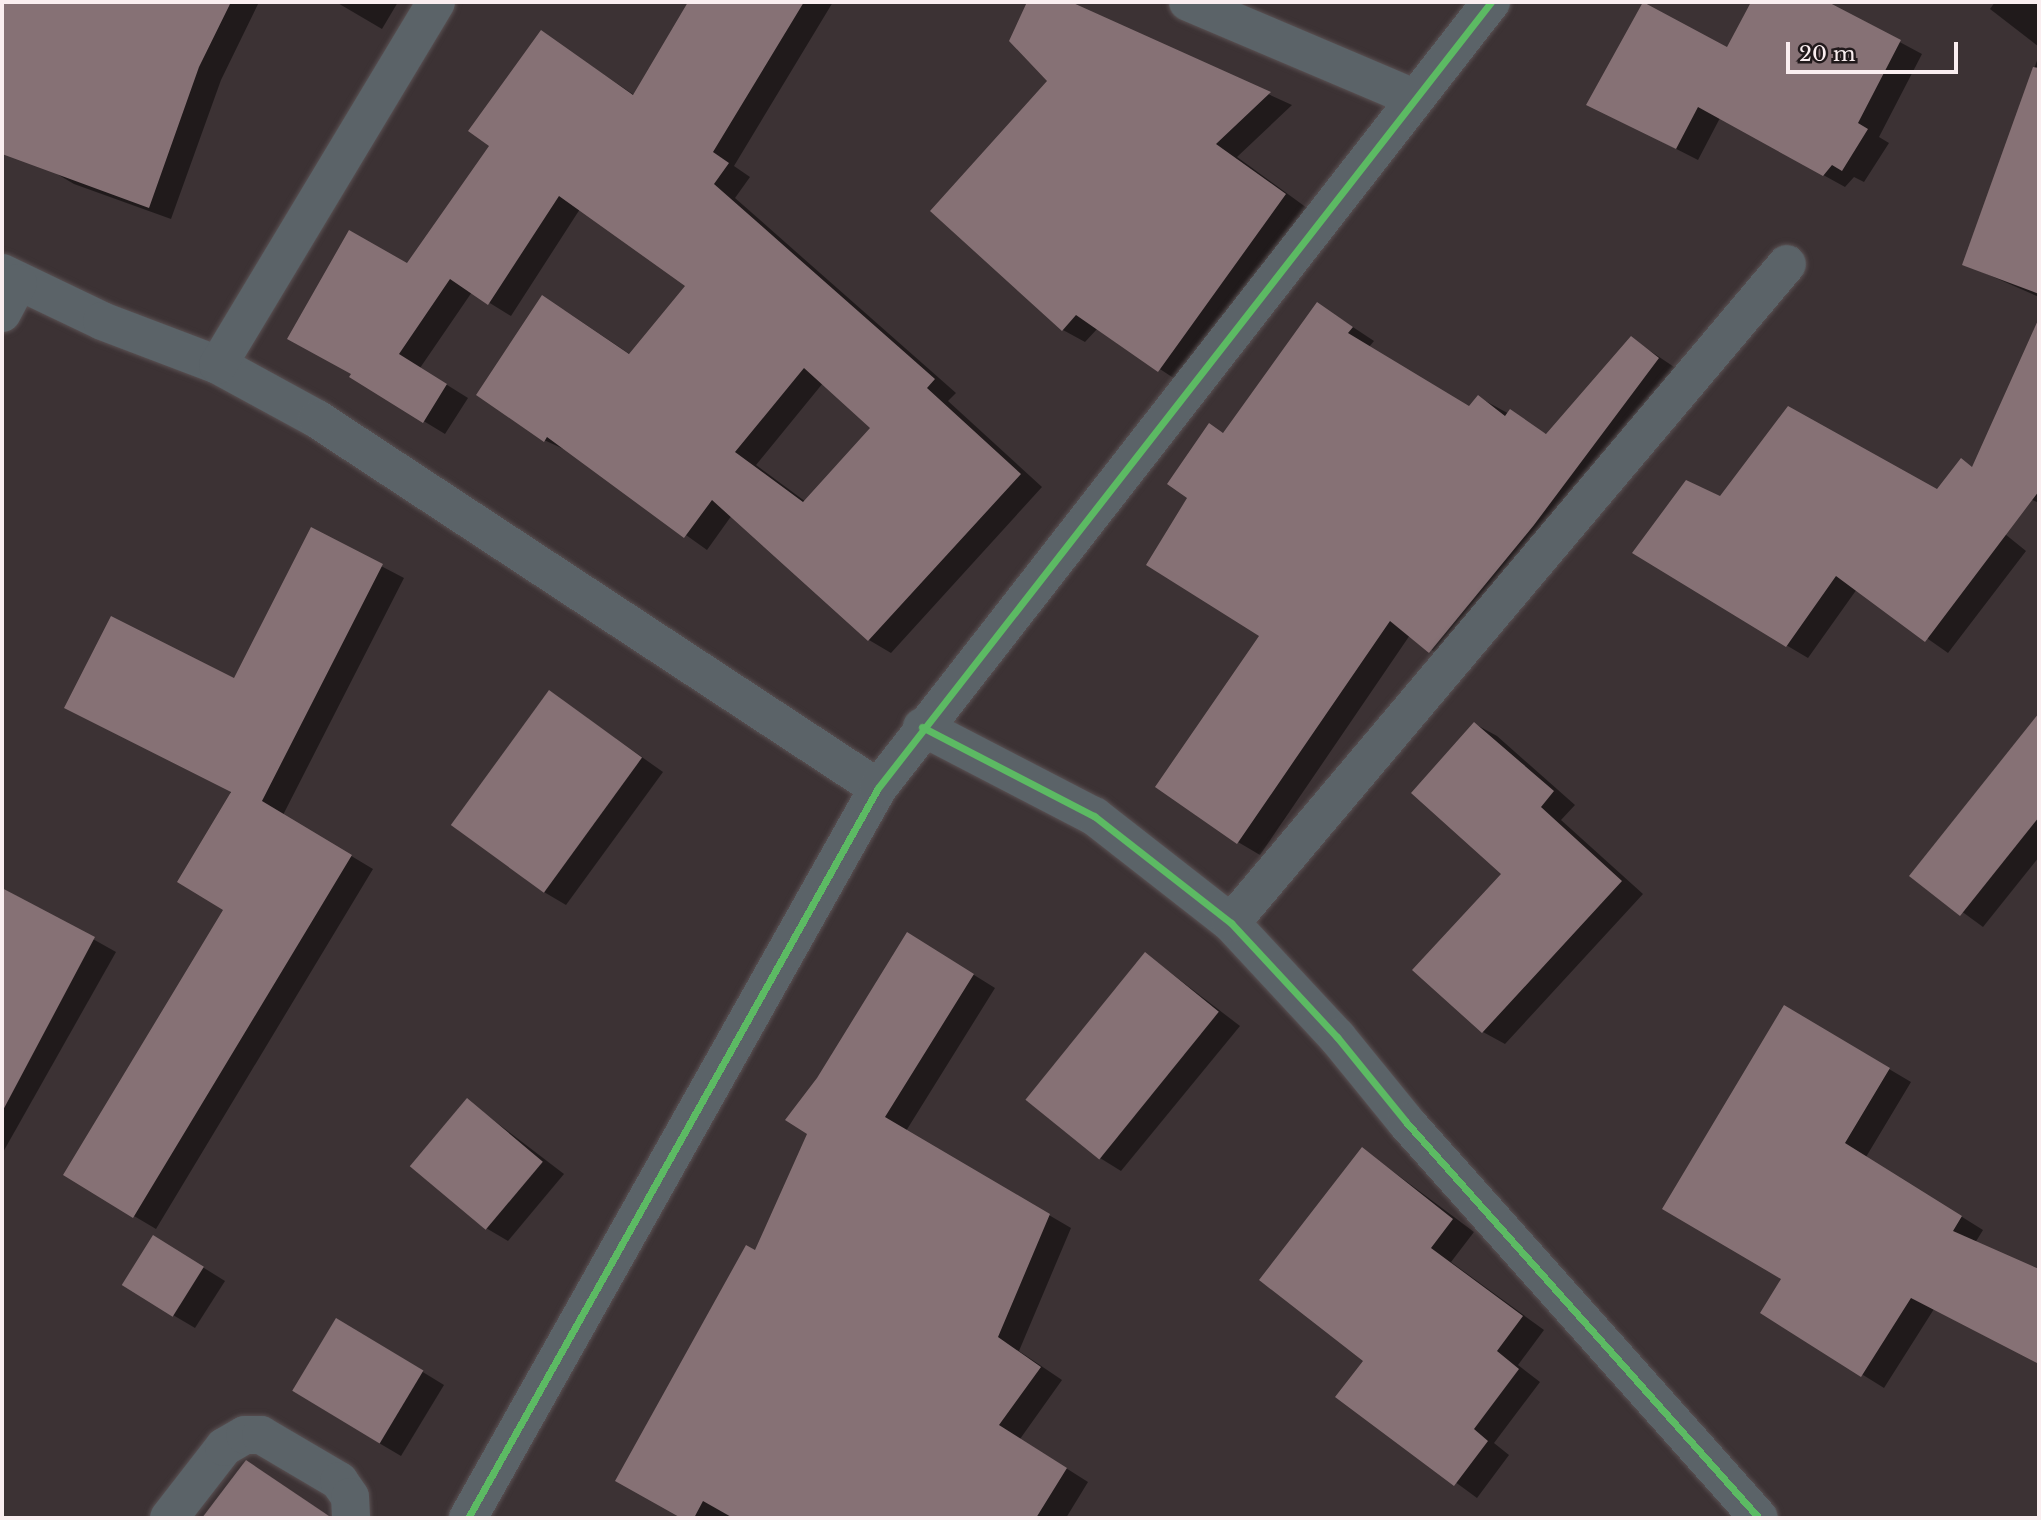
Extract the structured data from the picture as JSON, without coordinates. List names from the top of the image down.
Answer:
{
  "scale_bar": "20 m"
}
